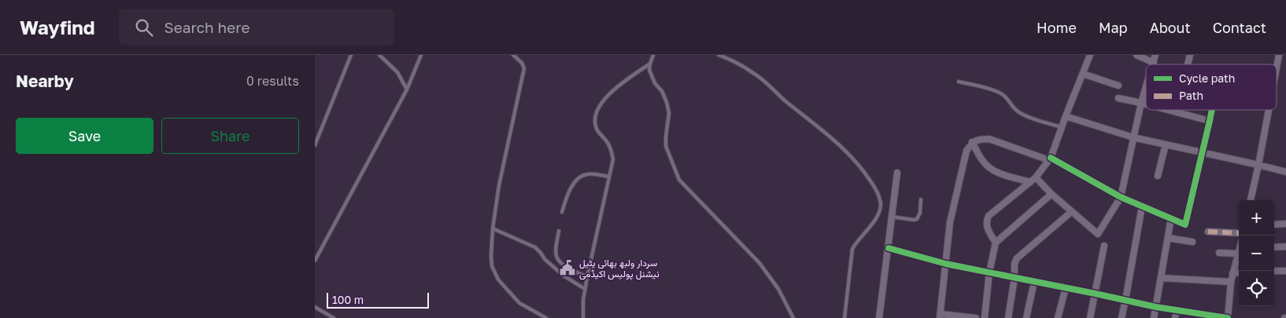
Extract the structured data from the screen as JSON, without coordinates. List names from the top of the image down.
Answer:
{
  "places": {
    "public building": ["سردار ولبھ بھائی پٹیل نیشنل پولیس اکیڈمی"]
  },
  "legend": ["Cycle path", "Path"],
  "scale_bar": "100 m",
  "page": {
    "header": "Wayfind",
    "search": "Search here",
    "nav": [
      "Home",
      "Map",
      "About",
      "Contact"
    ],
    "heading": ["Nearby", "0 results"],
    "buttons": ["Save", "Share"],
    "map_buttons": ["+", "−"],
    "scale": "100 m"
  }
}
